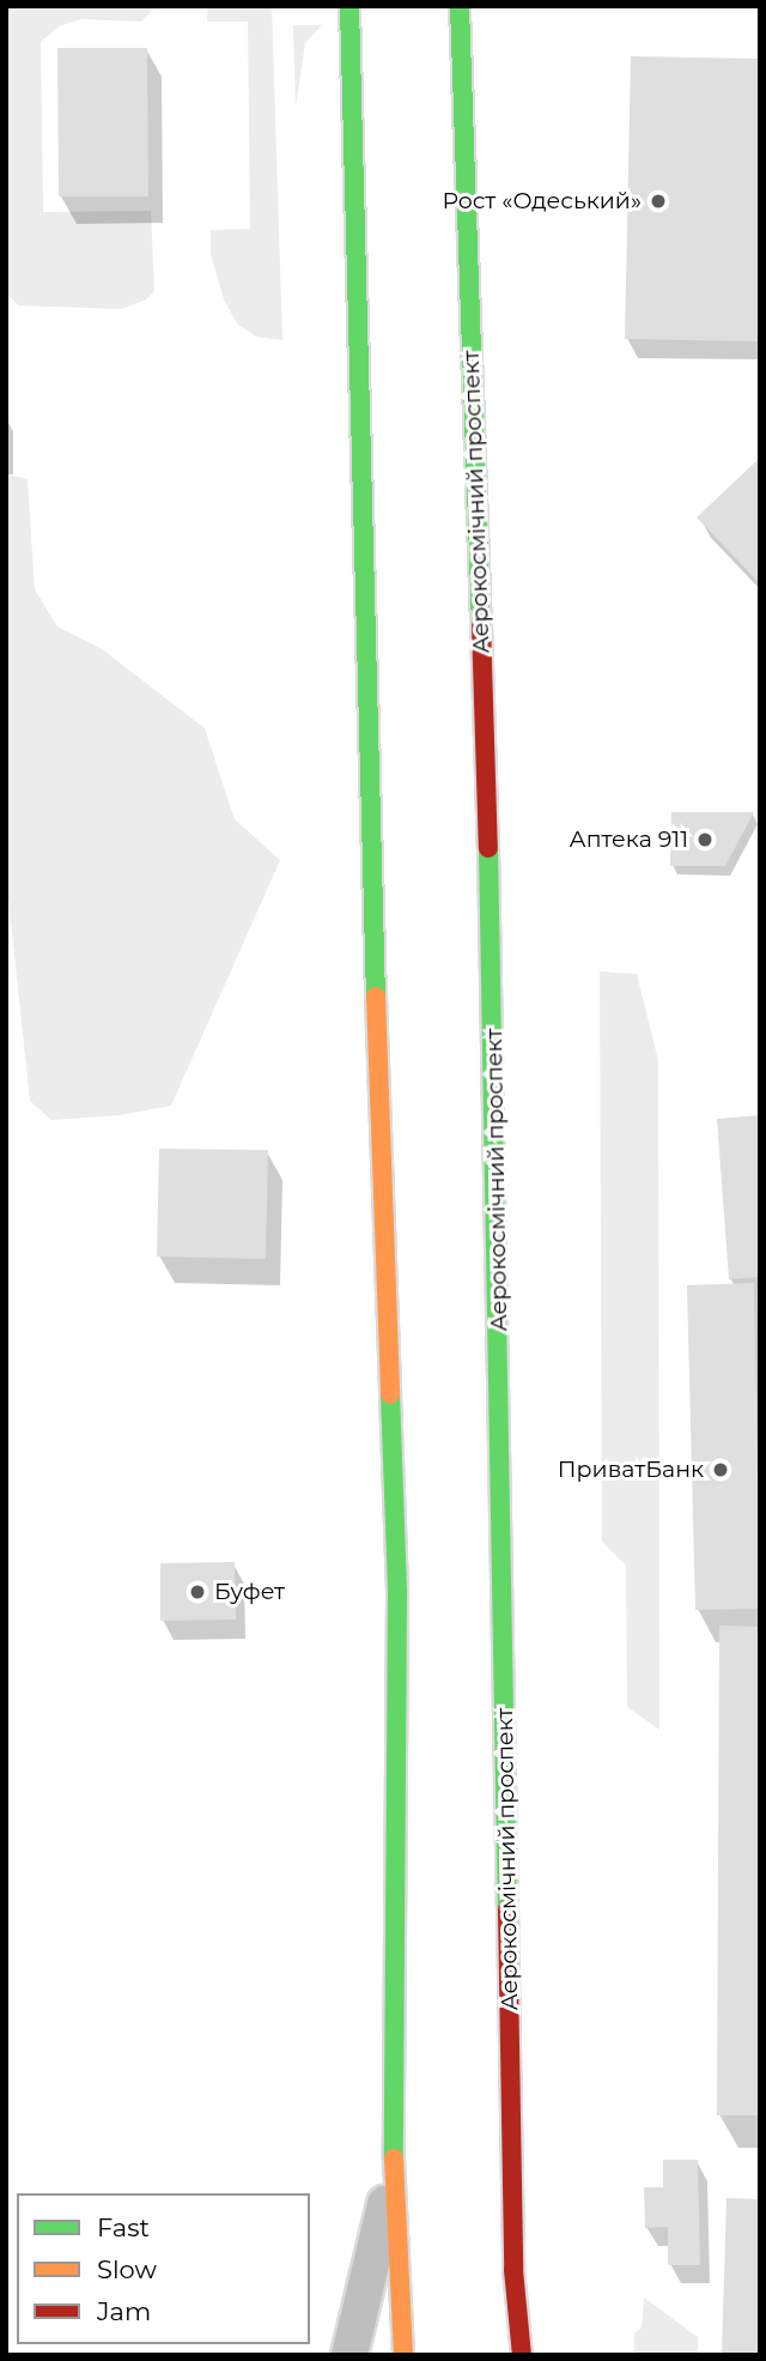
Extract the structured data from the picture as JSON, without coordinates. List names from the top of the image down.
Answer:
{
  "streets": {
    "main road": ["Аерокосмічний проспект"]
  },
  "places": [
    "Рост «Одеський»",
    "Аптека 911",
    "ПриватБанк",
    "Буфет"
  ],
  "legend": ["Fast", "Slow", "Jam"]
}
